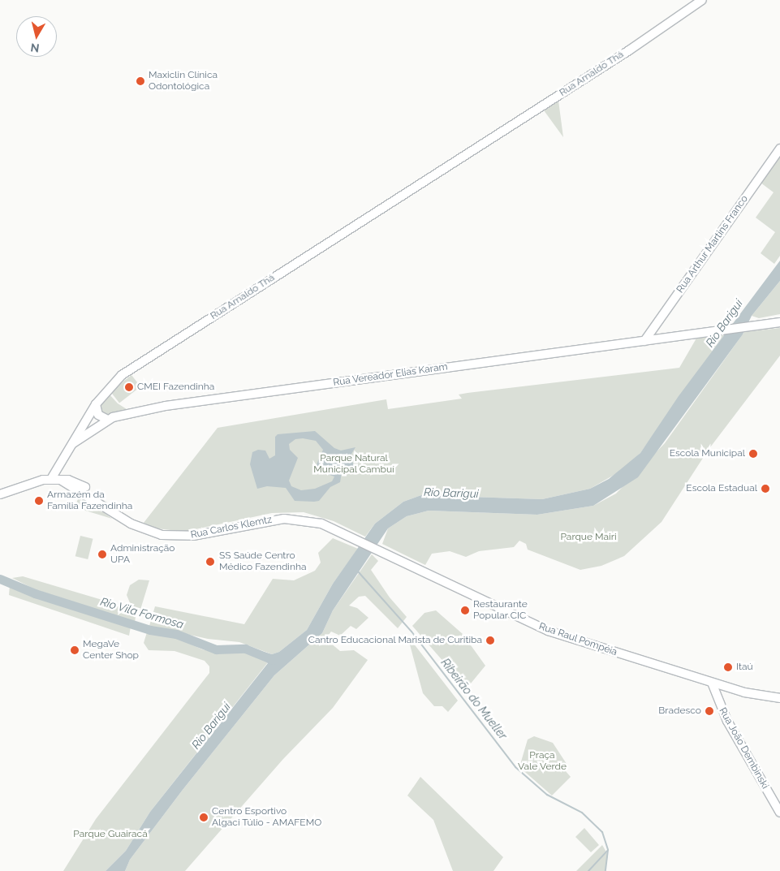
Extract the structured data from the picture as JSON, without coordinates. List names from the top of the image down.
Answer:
{
  "streets": {
    "main road": [
      "Rua Arnaldo Thá",
      "Rua Arthur Martins Franco",
      "Rua Vereador Elias Karam",
      "Rua Carlos Klemtz",
      "Rua Raul Pompéia",
      "Rua João Dembinski"
    ]
  },
  "crossings": [
    ["Rua Arnaldo Thá", "Rua Vereador Elias Karam"],
    ["Rua Arnaldo Thá", "Rua Carlos Klemtz"],
    ["Rua Arthur Martins Franco", "Rua Vereador Elias Karam"],
    ["Rua Carlos Klemtz", "Rua Raul Pompéia"],
    ["Rua Raul Pompéia", "Rua João Dembinski"]
  ],
  "water": ["Rio Barigui", "Rio Vila Formosa", "Ribeirão do Mueller"],
  "parks": [
    "Parque Natural Municipal Cambuí",
    "Parque Mairi",
    "Praça Vale Verde",
    "Parque Guairacá"
  ],
  "places": [
    "Maxiclin Clínica Odontológica",
    "CMEI Fazendinha",
    "Escola Municipal",
    "Escola Estadual",
    "Armazém da Família Fazendinha",
    "Administração UPA",
    "SS Saúde Centro Médico Fazendinha",
    "Restaurante Popular CIC",
    "Cantro Educacional Marista de Curitiba",
    "MegaVe Center Shop",
    "Itaú",
    "Bradesco",
    "Centro Esportivo Algaci Túlio - AMAFEMO"
  ],
  "north": "bottom"
}
